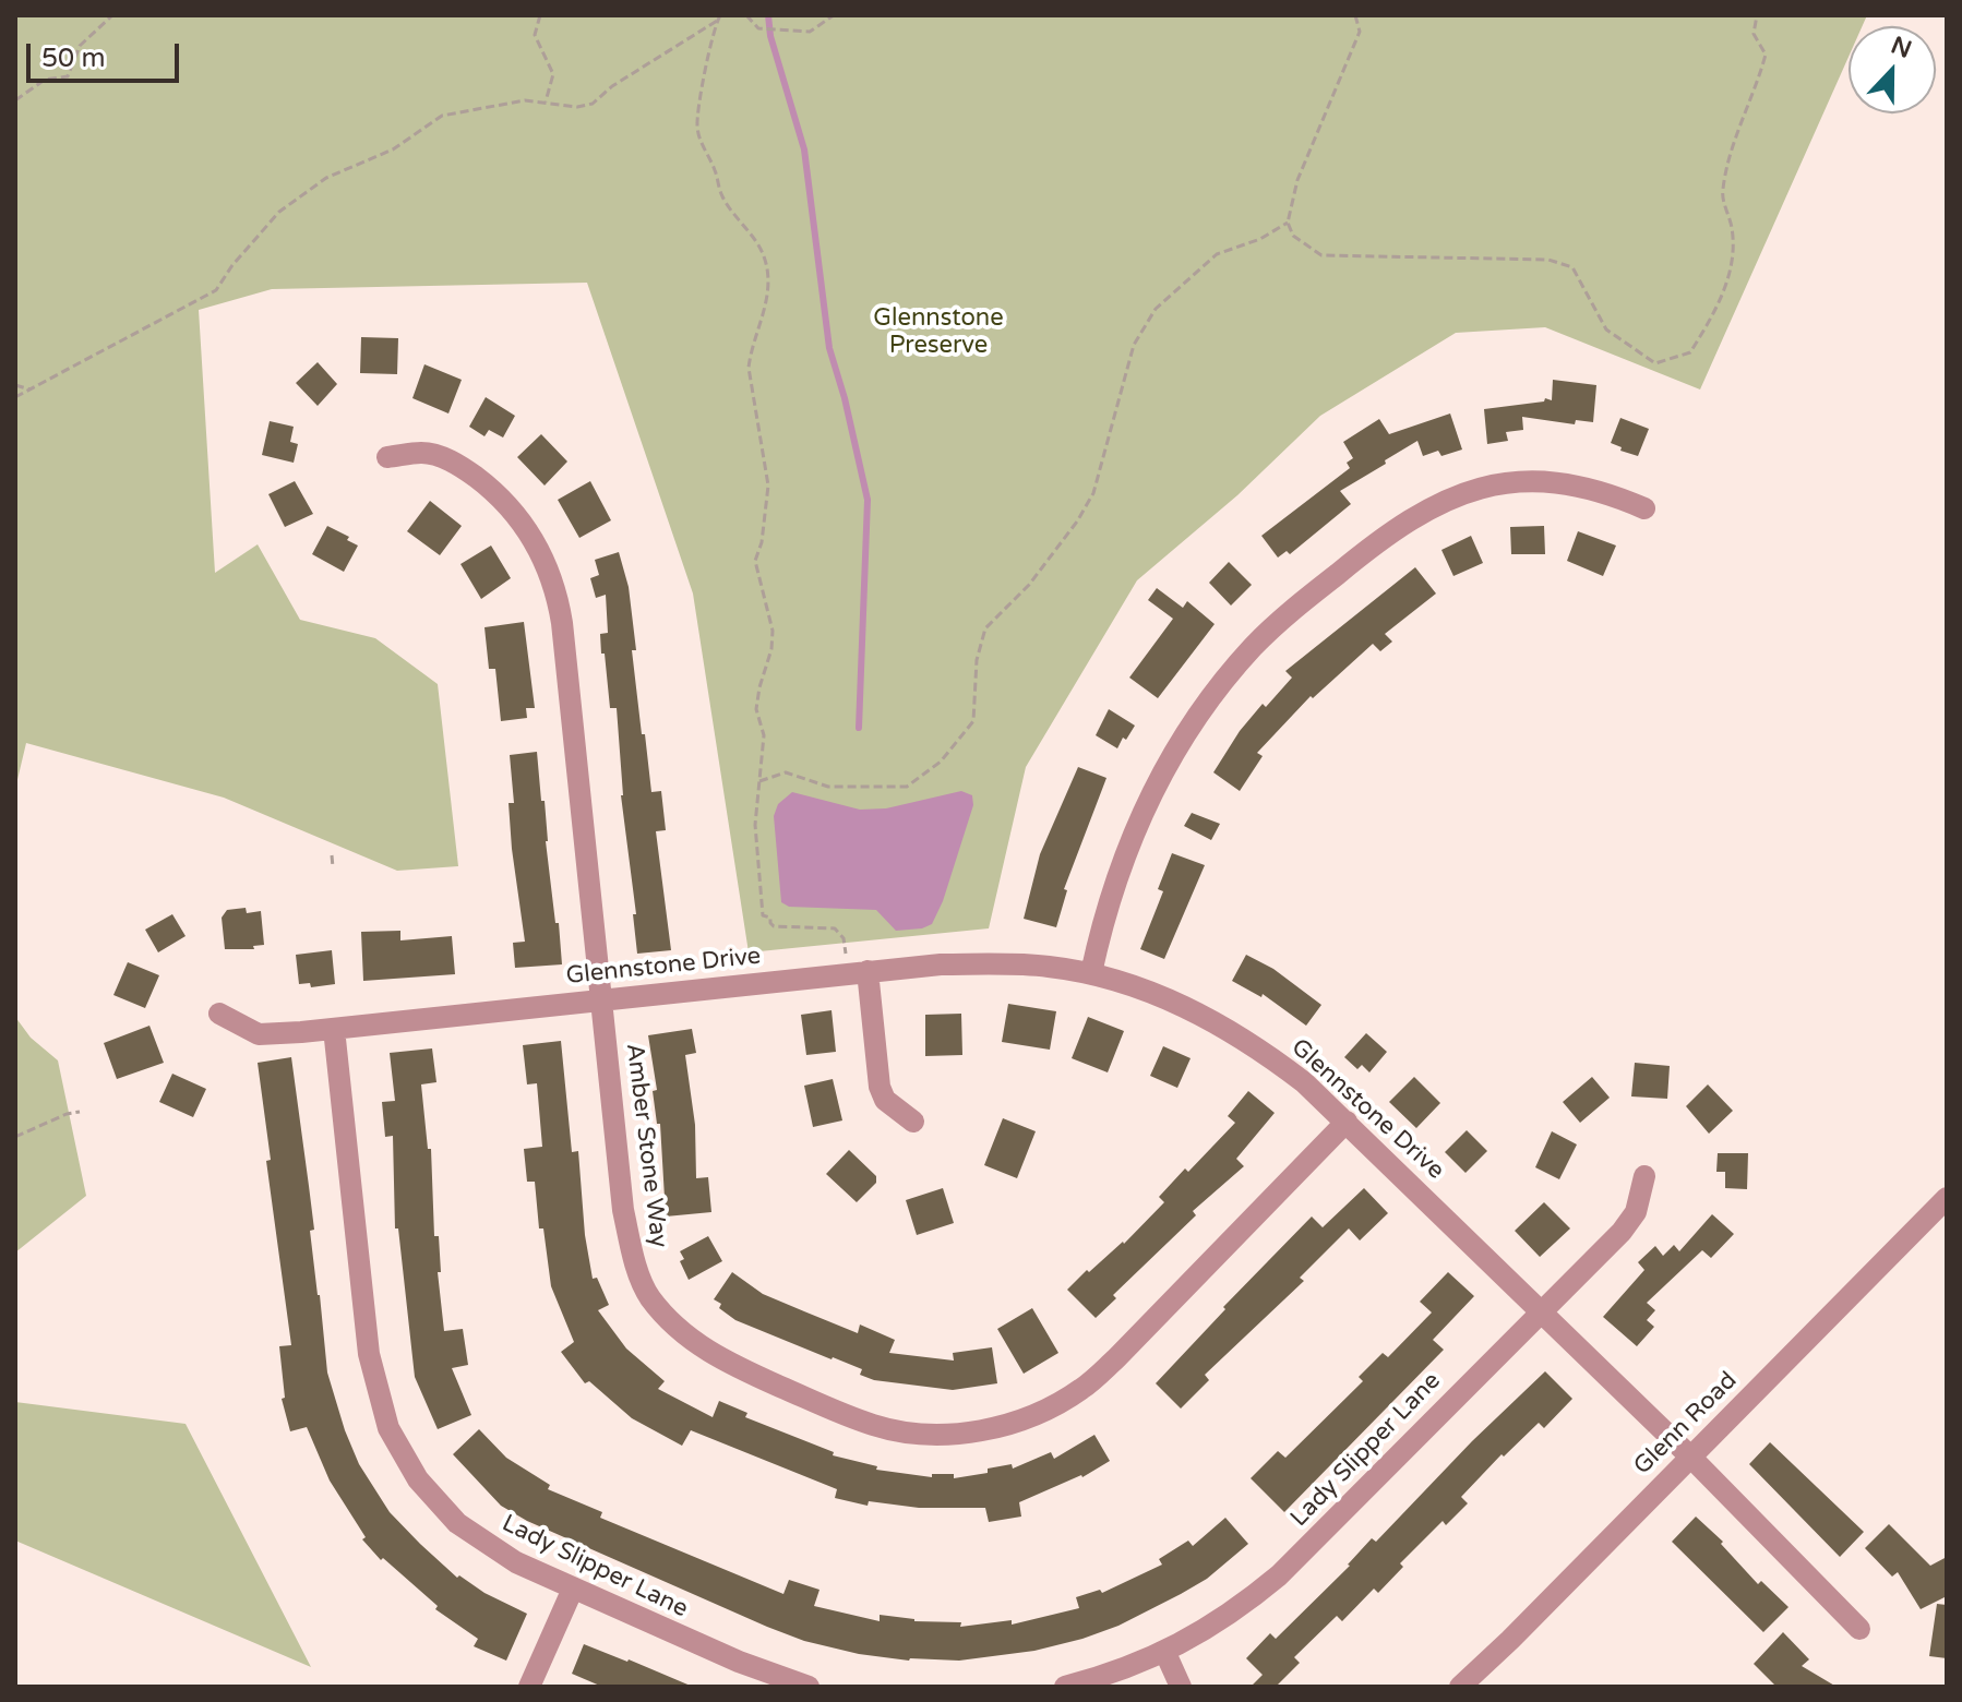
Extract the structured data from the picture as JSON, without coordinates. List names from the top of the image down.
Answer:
{
  "streets": {
    "street": [
      "Glennstone Drive",
      "Amber Stone Way",
      "Glenn Road",
      "Lady Slipper Lane"
    ]
  },
  "crossings": [
    ["Glennstone Drive", "Amber Stone Way"],
    ["Glennstone Drive", "Glenn Road"],
    ["Glennstone Drive", "Lady Slipper Lane"]
  ],
  "parks": ["Glennstone Preserve"],
  "scale_bar": "50 m",
  "north": "top"
}
